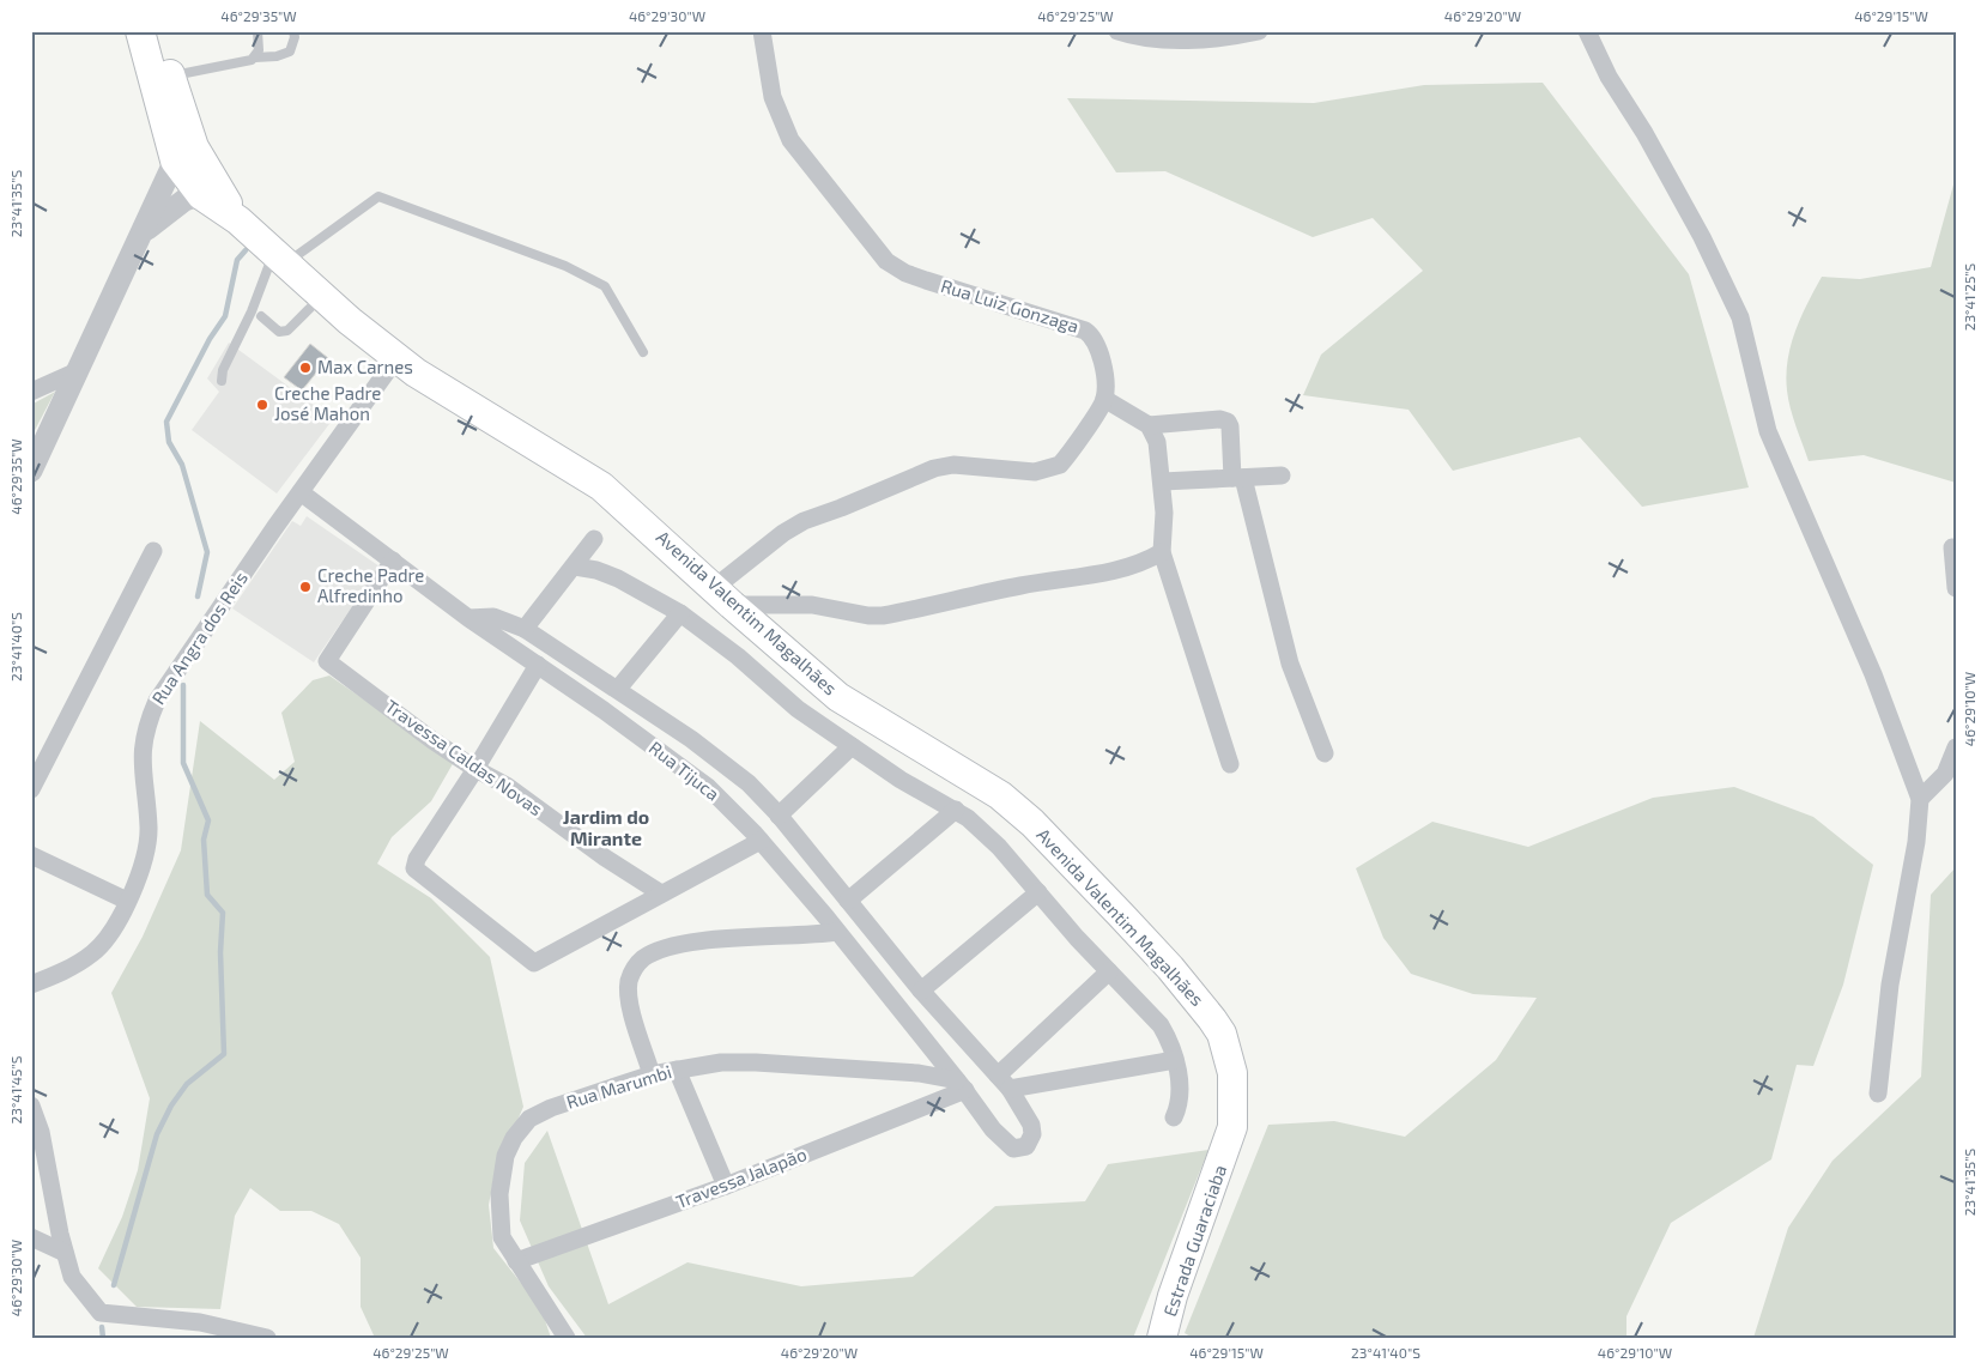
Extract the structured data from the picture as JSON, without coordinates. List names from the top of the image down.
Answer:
{
  "streets": {
    "main road": ["Avenida Valentim Magalhães", "Estrada Guaraciaba"],
    "street": [
      "Rua Luiz Gonzaga",
      "Rua Angra dos Reis",
      "Travessa Caldas Novas",
      "Rua Tijuca",
      "Rua Marumbi",
      "Travessa Jalapão"
    ]
  },
  "crossings": [
    ["Avenida Valentim Magalhães", "Rua Angra dos Reis"],
    ["Avenida Valentim Magalhães", "Estrada Guaraciaba"],
    ["Rua Angra dos Reis", "Rua Tijuca"],
    ["Travessa Caldas Novas", "Rua Tijuca"],
    ["Rua Tijuca", "Rua Marumbi"],
    ["Rua Tijuca", "Travessa Jalapão"],
    ["Rua Marumbi", "Travessa Jalapão"]
  ],
  "districts": ["Jardim do Mirante"],
  "places": ["Max Carnes", "Creche Padre José Mahon", "Creche Padre Alfredinho"],
  "coordinates": [
    "46°29'35\"W",
    "46°29'30\"W",
    "46°29'25\"W",
    "46°29'20\"W",
    "46°29'15\"W",
    "23°41'35\"S",
    "23°41'25\"S",
    "23°41'40\"S",
    "46°29'10\"W",
    "23°41'45\"S"
  ]
}
